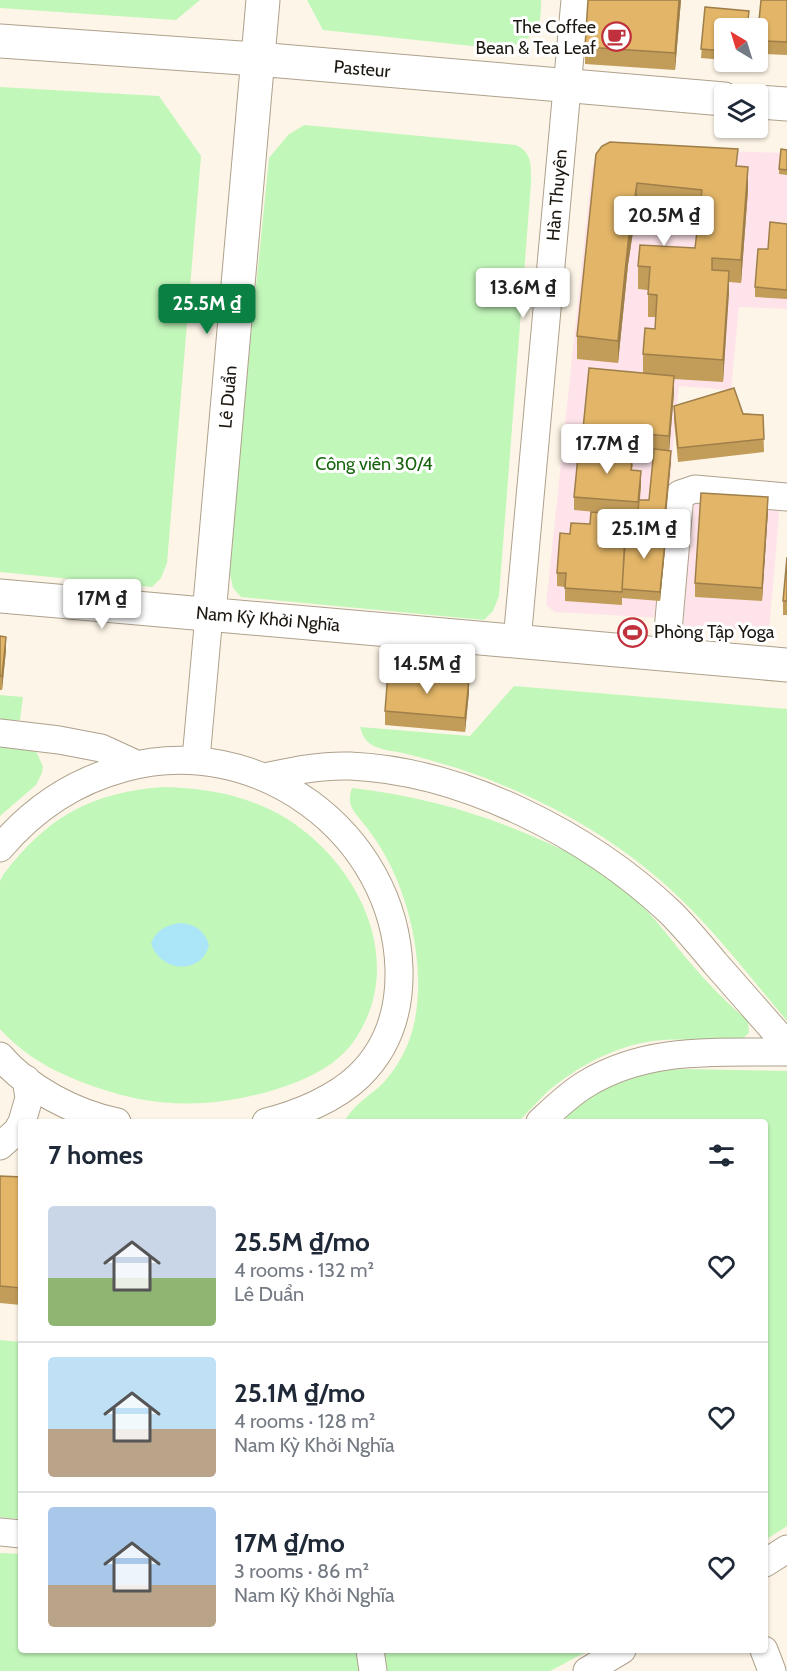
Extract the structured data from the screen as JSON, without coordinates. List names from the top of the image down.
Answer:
{
  "streets": {
    "main road": ["Pasteur", "Lê Duẩn", "Nam Kỳ Khởi Nghĩa"],
    "street": ["Hàn Thuyên"]
  },
  "crossings": [
    ["Pasteur", "Hàn Thuyên"],
    ["Pasteur", "Lê Duẩn"],
    ["Hàn Thuyên", "Nam Kỳ Khởi Nghĩa"],
    ["Lê Duẩn", "Nam Kỳ Khởi Nghĩa"]
  ],
  "parks": ["Công viên 30/4"],
  "places": {
    "cafe": ["The Coffee Bean & Tea Leaf"],
    "sports": ["Phòng Tập Yoga"]
  },
  "north": "top left",
  "page": {
    "price": [
      "20.5M ₫",
      "13.6M ₫",
      "25.5M ₫",
      "17.7M ₫",
      "25.1M ₫",
      "17M ₫",
      "14.5M ₫"
    ],
    "heading": "7 homes",
    "list": [
      {
        "name": "25.5M ₫/mo",
        "note": "4 rooms · 132 m² · Lê Duẩn"
      },
      {
        "name": "25.1M ₫/mo",
        "note": "4 rooms · 128 m² · Nam Kỳ Khởi Nghĩa"
      },
      {
        "name": "17M ₫/mo",
        "note": "3 rooms · 86 m² · Nam Kỳ Khởi Nghĩa"
      }
    ]
  }
}
